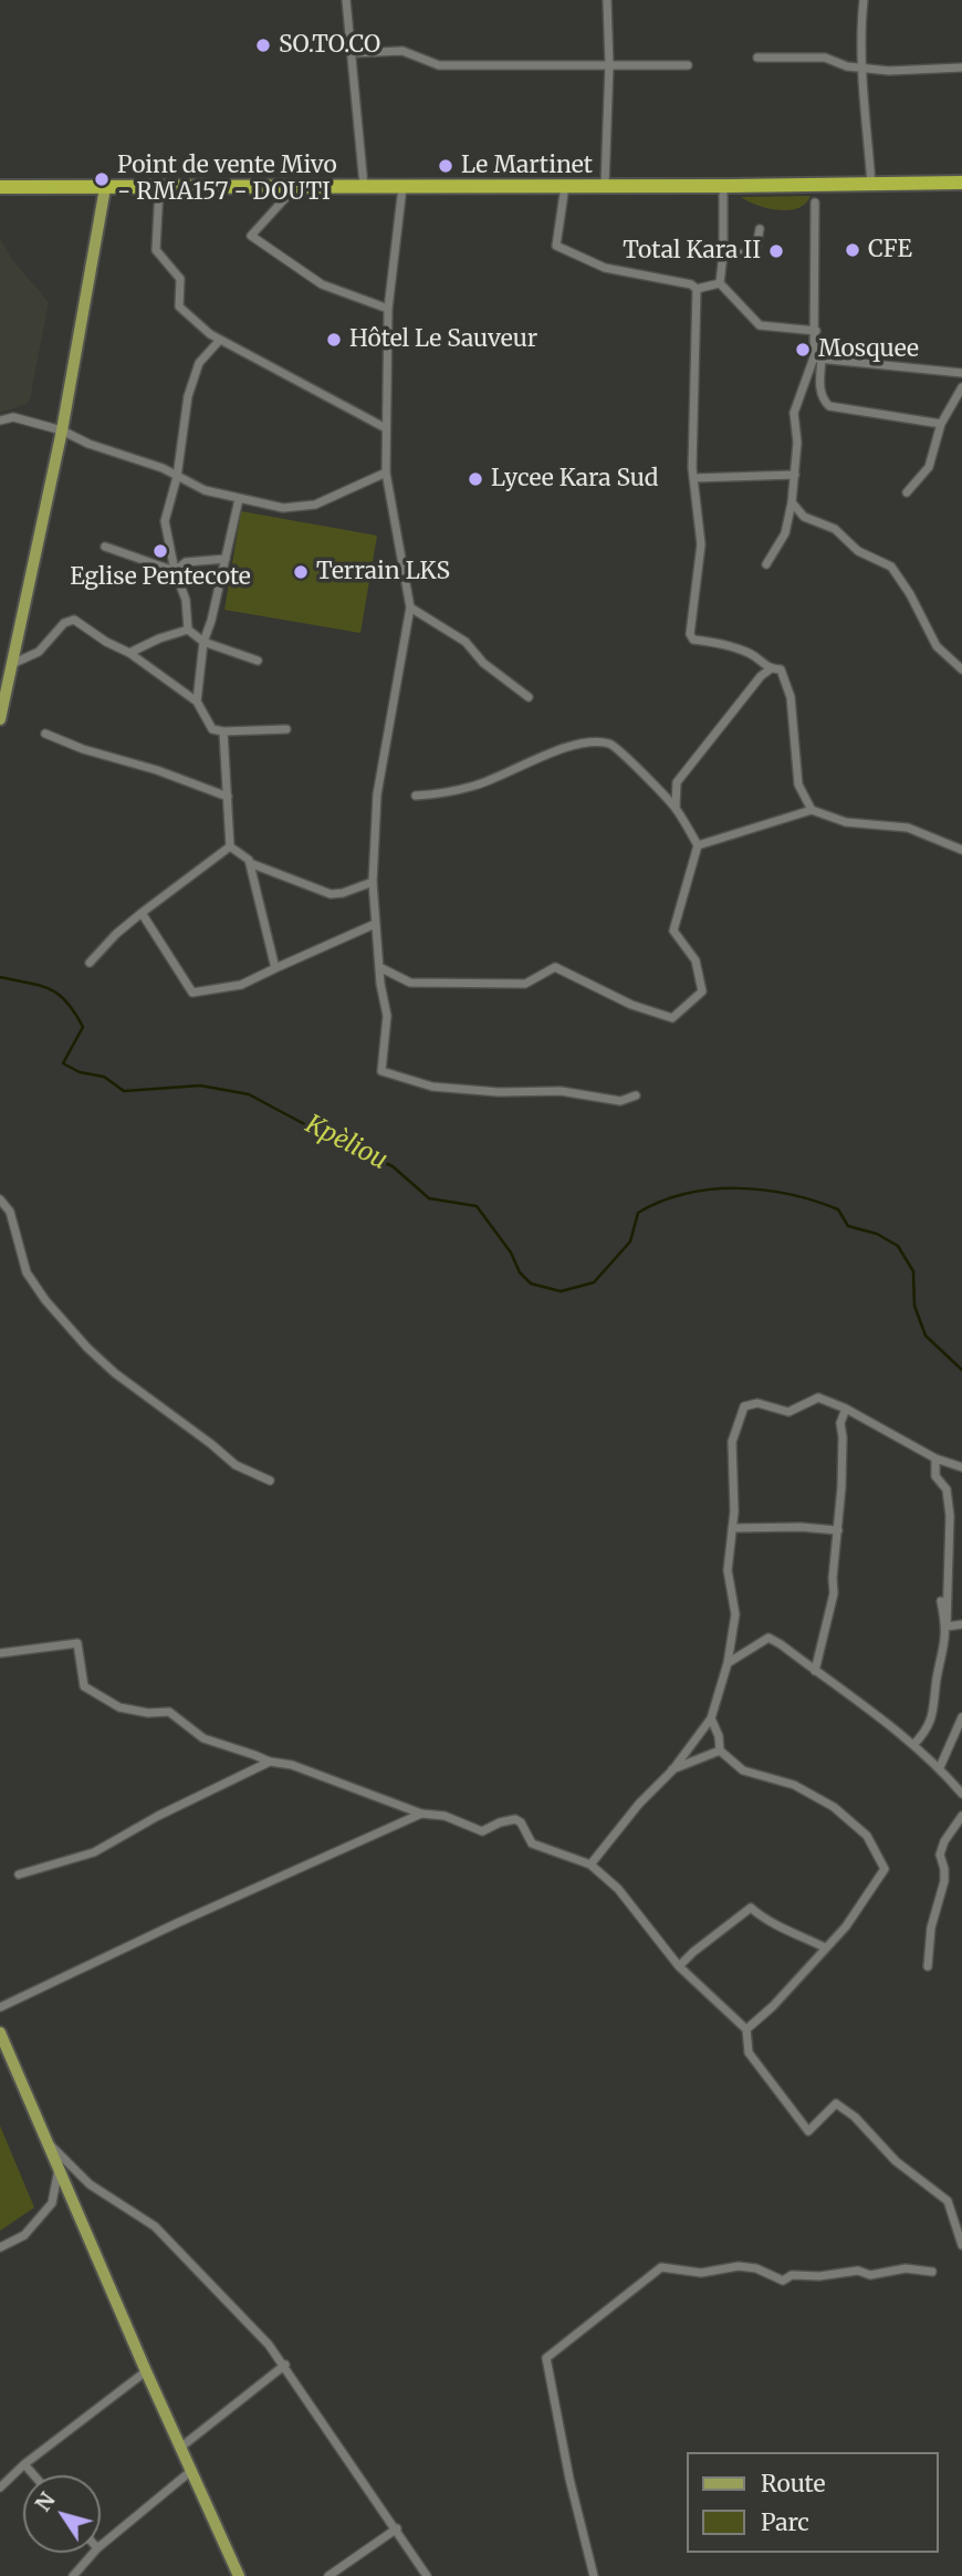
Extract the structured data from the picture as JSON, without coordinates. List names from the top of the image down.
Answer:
{
  "water": ["Kpèliou"],
  "places": [
    "SO.TO.CO",
    "Le Martinet",
    "Point de vente Mivo - RMA157 - DOUTI",
    "CFE",
    "Total Kara II",
    "Hôtel Le Sauveur",
    "Mosquee",
    "Lycee Kara Sud",
    "Eglise Pentecote",
    "Terrain LKS"
  ],
  "legend": ["Route", "Parc"],
  "north": "top left"
}
